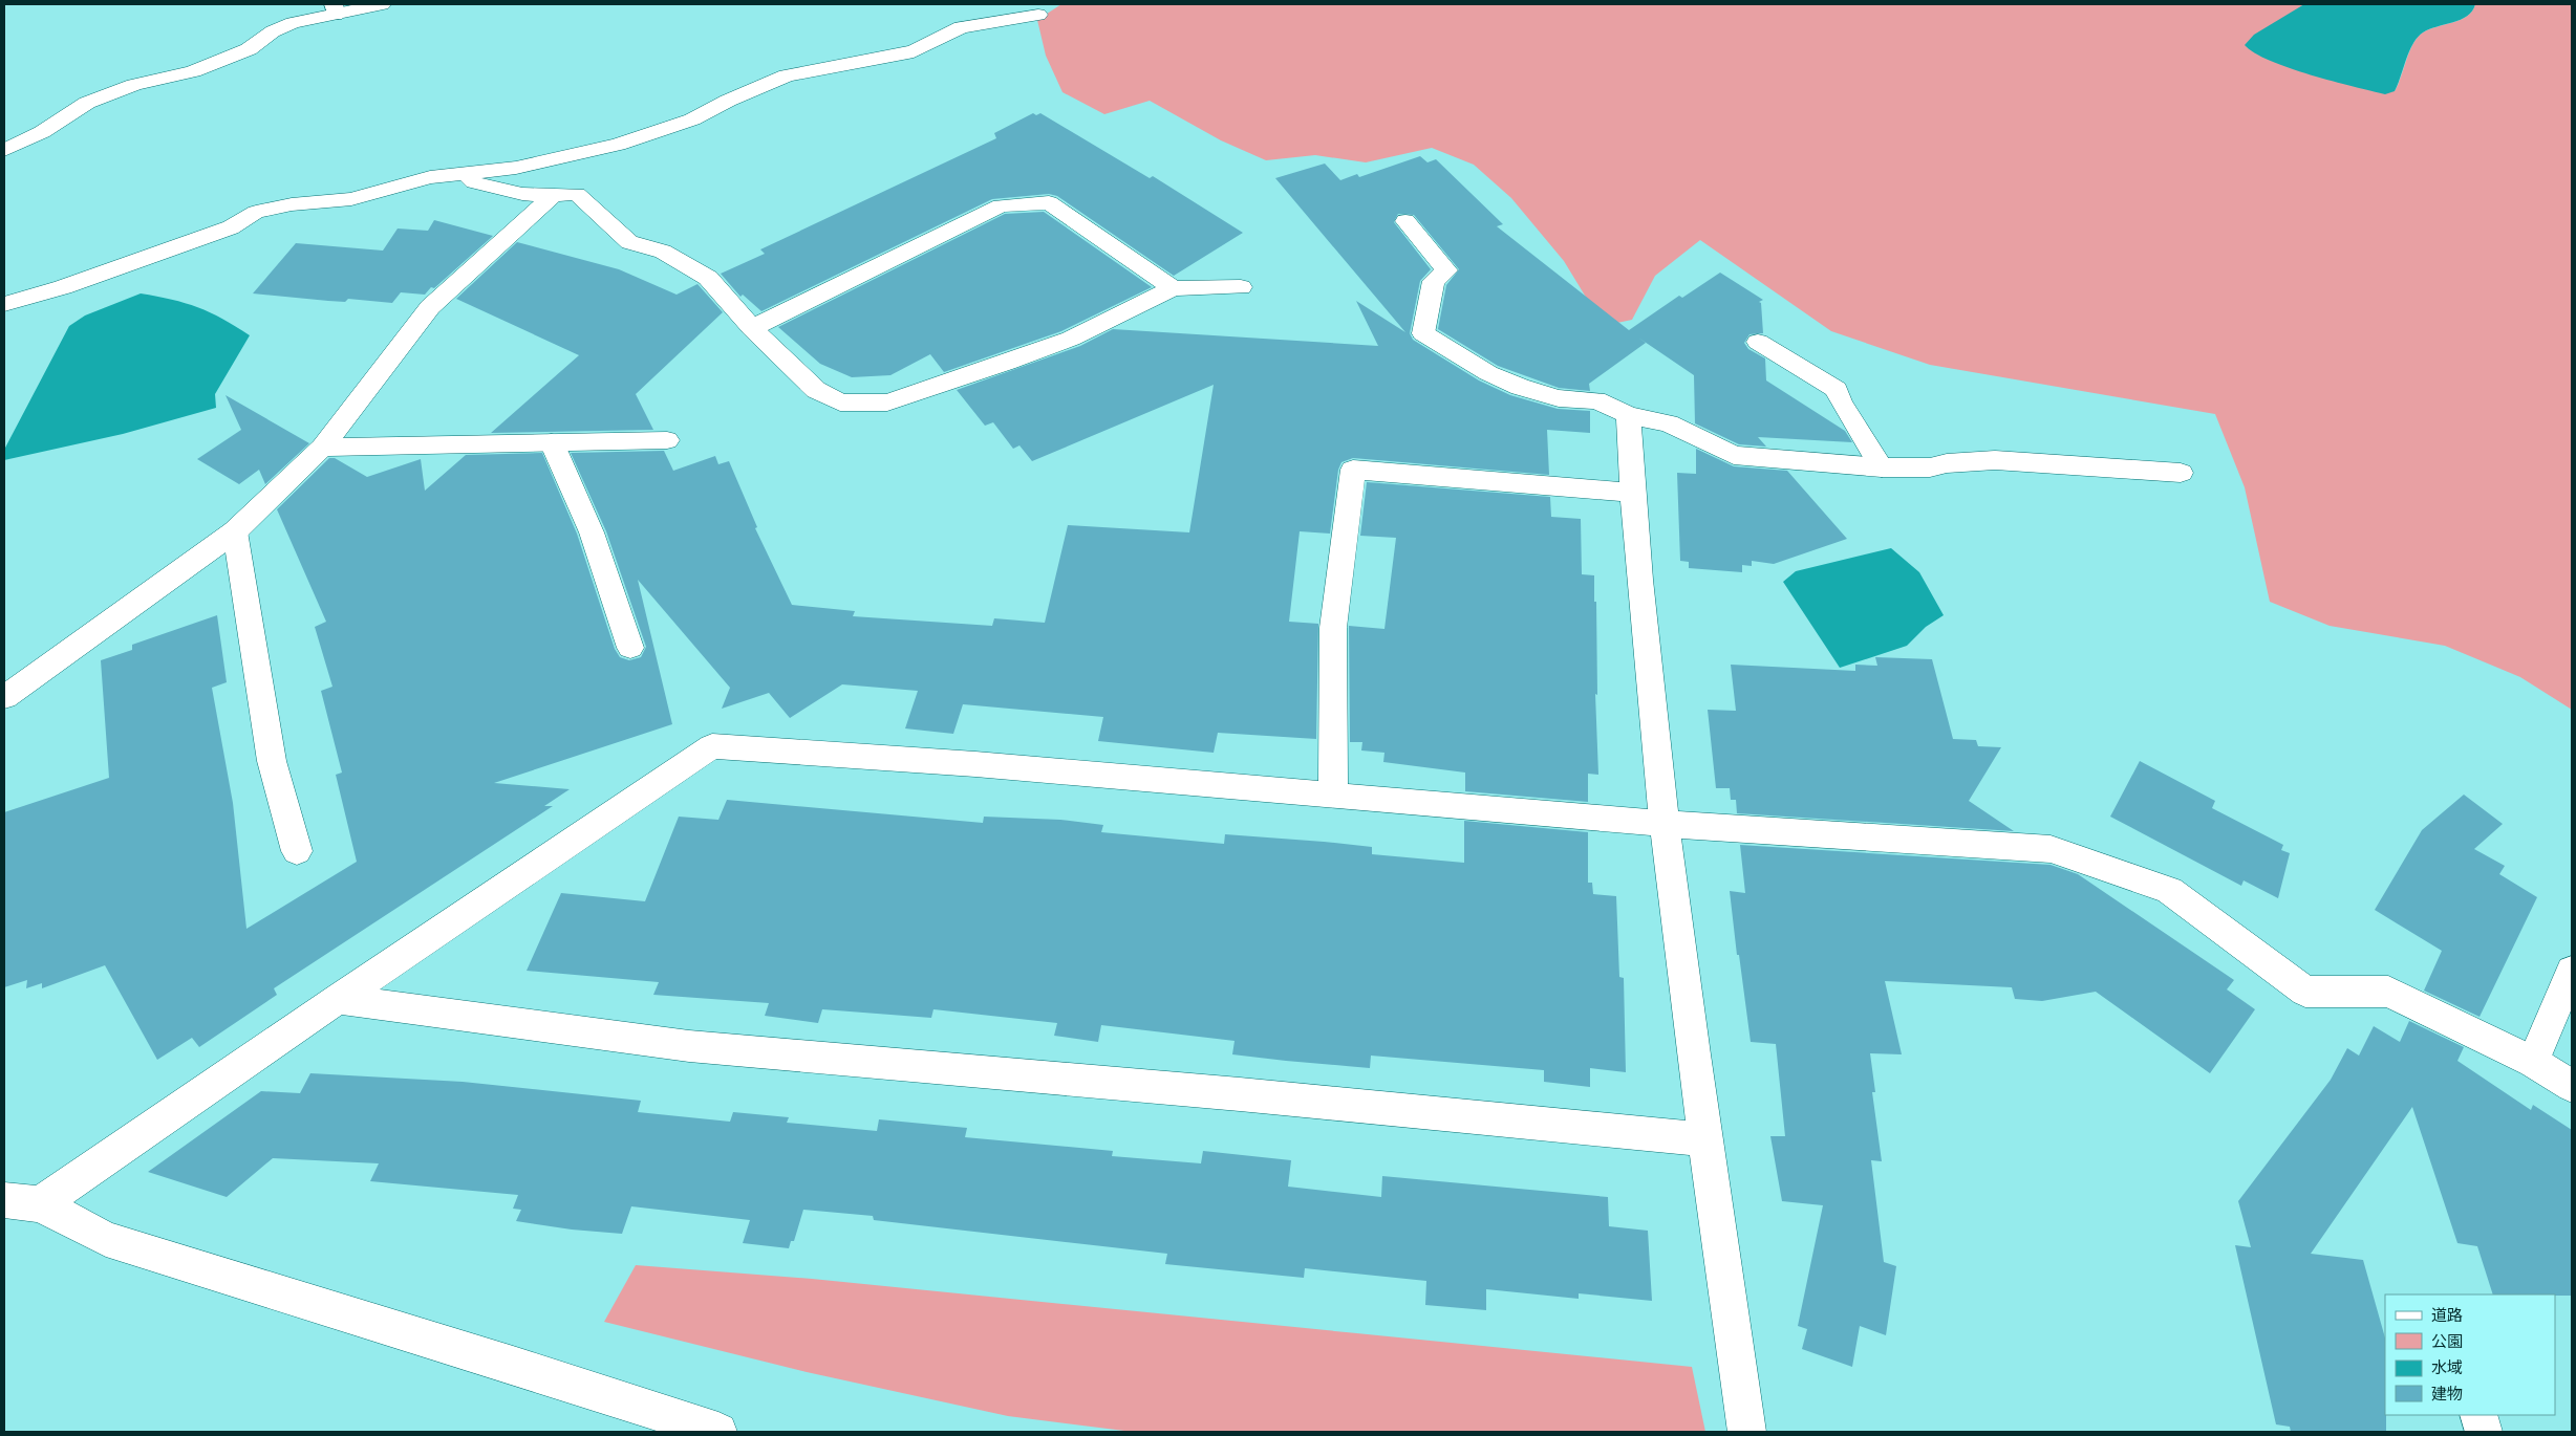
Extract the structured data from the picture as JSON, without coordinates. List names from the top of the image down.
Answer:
{
  "legend": [
    "道路",
    "公園",
    "水域",
    "建物"
  ]
}
